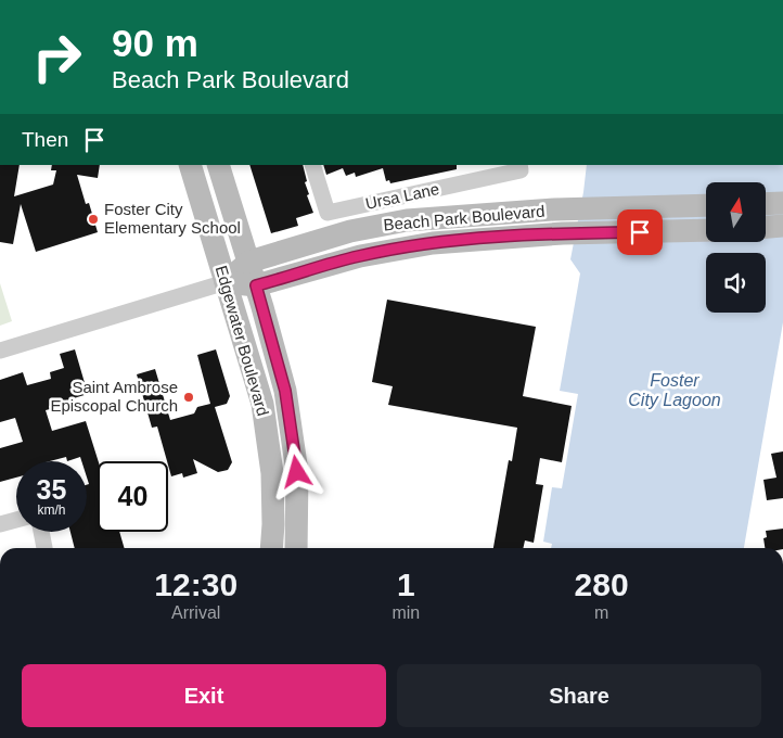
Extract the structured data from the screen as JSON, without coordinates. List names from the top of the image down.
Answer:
{
  "streets": {
    "main road": ["Beach Park Boulevard", "Edgewater Boulevard"],
    "street": ["Ursa Lane"]
  },
  "crossings": [
    ["Beach Park Boulevard", "Edgewater Boulevard"]
  ],
  "water": ["Foster City Lagoon"],
  "places": ["Foster City Elementary School", "Saint Ambrose Episcopal Church"],
  "north": "top",
  "page": {
    "turn": ["90 m", "Beach Park Boulevard"],
    "then": "Then",
    "speed": "35 km/h",
    "limit": "40",
    "eta": [
      "12:30",
      "Arrival",
      "1",
      "min",
      "280",
      "m"
    ],
    "buttons": ["Exit", "Share"]
  }
}
